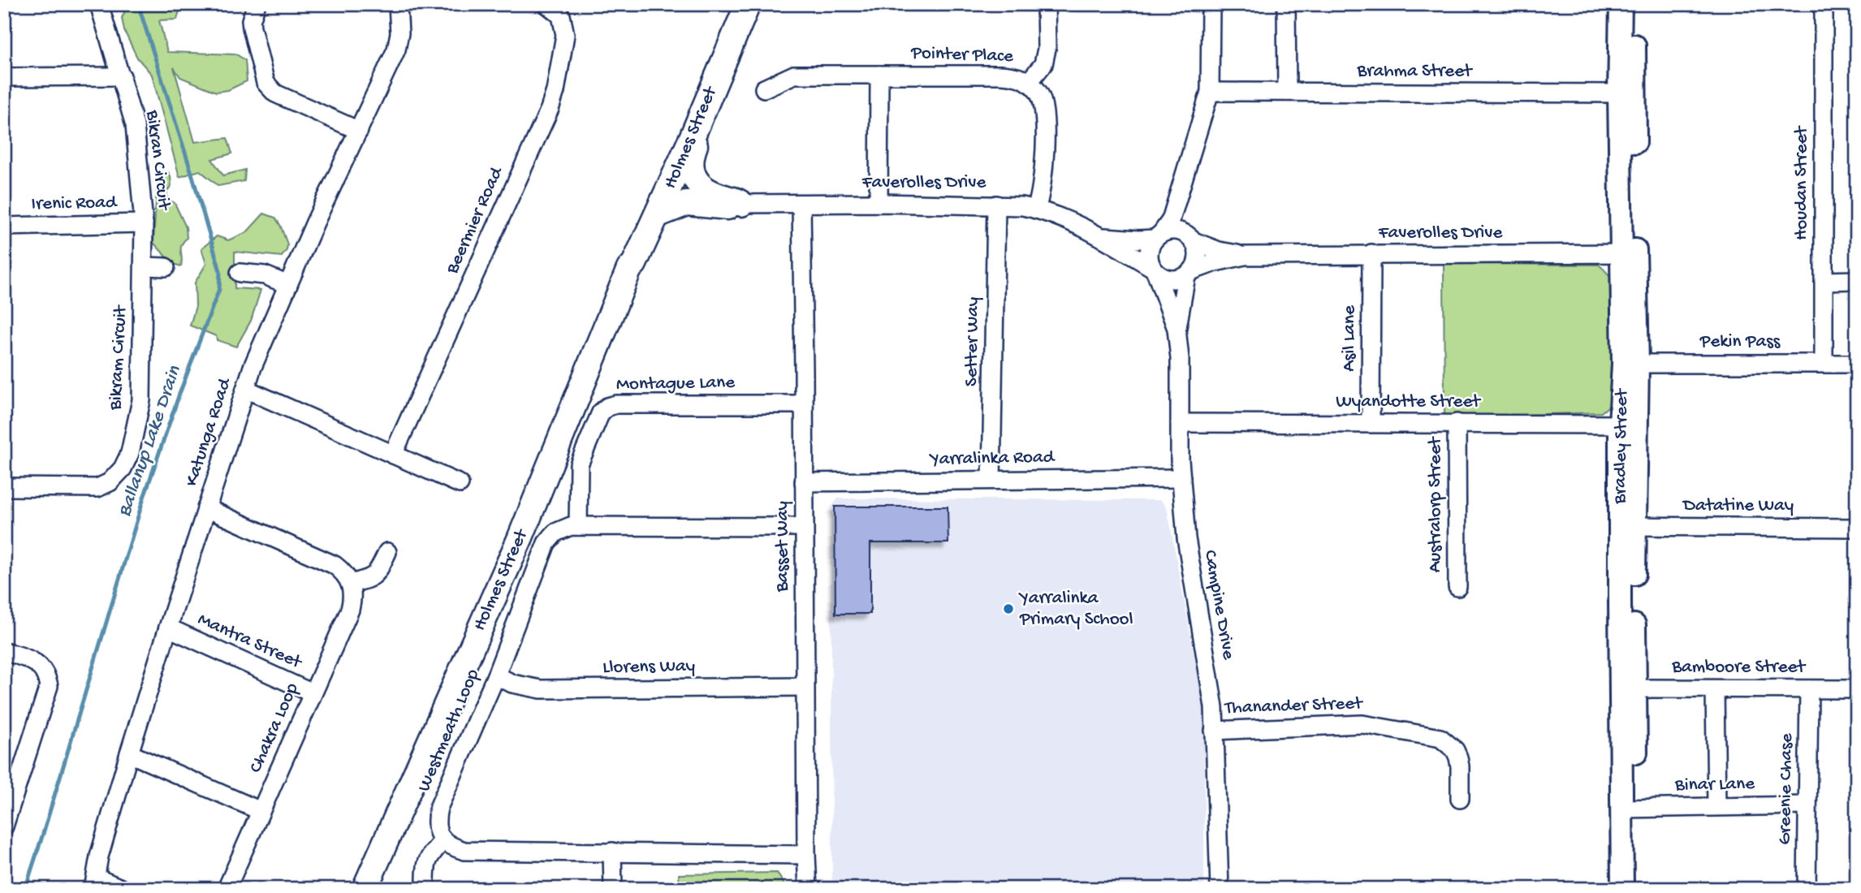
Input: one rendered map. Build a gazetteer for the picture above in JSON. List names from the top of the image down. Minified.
{"streets":{"main road":["Holmes Street"],"street":["Pointer Place","Brahma Street","Bikran Circuit","Faverolles Drive","Houdan Street","Irenic Road","Beermier Road","Asil Lane","Setter Way","Pekin Pass","Bikram Circuit","Montague Lane","Wyandotte Street","Katunga Road","Bradley Street","Yarralinka Road","Australorp Street","Datatine Way","Basset Way","Campine Drive","Mantra Street","Llorens Way","Bamboore Street","Thanander Street","Chakra Loop","Westmeath Loop","Binar Lane","Greenie Chase"]},"crossings":[["Pointer Place","Faverolles Drive"],["Brahma Street","Bradley Street"],["Bikran Circuit","Irenic Road"],["Bikran Circuit","Bikram Circuit"],["Faverolles Drive","Asil Lane"],["Faverolles Drive","Setter Way"],["Faverolles Drive","Bradley Street"],["Faverolles Drive","Basset Way"],["Faverolles Drive","Campine Drive"],["Houdan Street","Pekin Pass"],["Irenic Road","Bikram Circuit"],["Asil Lane","Wyandotte Street"],["Setter Way","Yarralinka Road"],["Pekin Pass","Bradley Street"],["Montague Lane","Basset Way"],["Montague Lane","Westmeath Loop"],["Wyandotte Street","Bradley Street"],["Wyandotte Street","Australorp Street"],["Wyandotte Street","Campine Drive"],["Katunga Road","Mantra Street"],["Bradley Street","Datatine Way"],["Bradley Street","Bamboore Street"],["Bradley Street","Binar Lane"],["Yarralinka Road","Basset Way"],["Yarralinka Road","Campine Drive"],["Basset Way","Llorens Way"],["Basset Way","Westmeath Loop"],["Campine Drive","Thanander Street"],["Mantra Street","Chakra Loop"],["Llorens Way","Westmeath Loop"],["Bamboore Street","Greenie Chase"],["Binar Lane","Greenie Chase"]],"water":["Ballanup Lake Drain"],"places":["Yarralinka Primary School"]}
